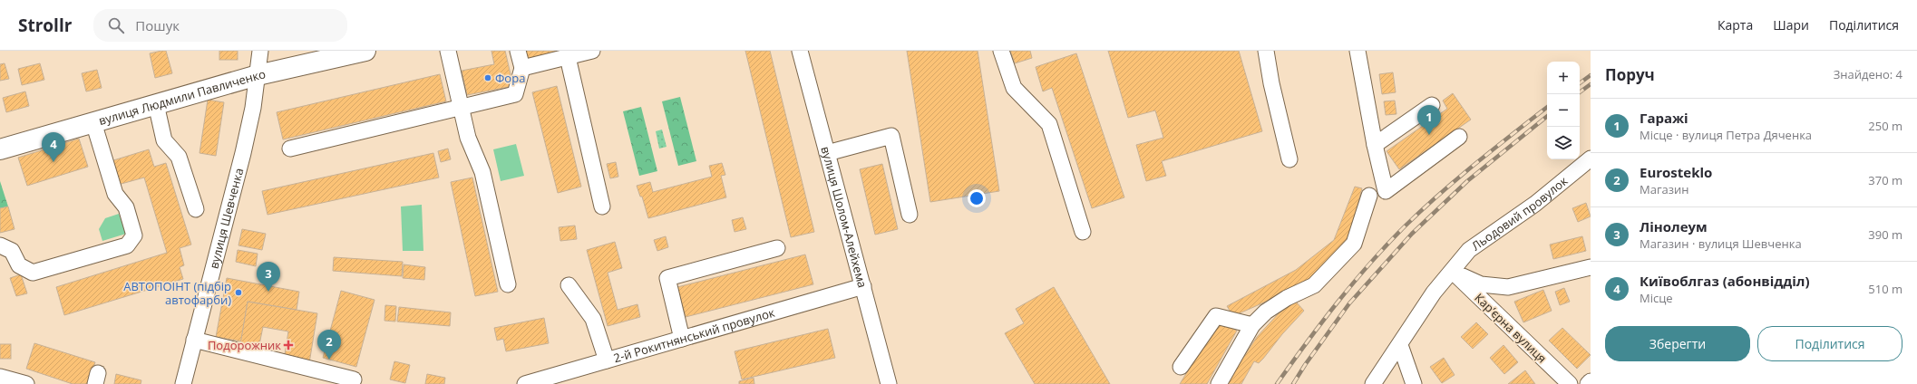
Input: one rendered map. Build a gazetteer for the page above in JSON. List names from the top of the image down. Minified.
{"streets":{"main road":["вулиця Людмили Павличенко"],"street":["Льодовий провулок","вулиця Шолом-Алейхема","вулиця Шевченка","Карʼєрна вулиця","2-й Рокитнянський провулок"]},"crossings":[["вулиця Людмили Павличенко","вулиця Шевченка"],["Льодовий провулок","Карʼєрна вулиця"],["вулиця Шолом-Алейхема","2-й Рокитнянський провулок"]],"places":{"other":["Фора","АВТОПОІНТ (підбір автофарби)"],"health":["Подорожник"]},"page":{"header":"Strollr","search":"Пошук","nav":["Карта","Шари","Поділитися"],"heading":["Поруч","Знайдено: 4"],"map_buttons":["+","−"],"list":[{"mark":"1","name":"Гаражі","note":"Місце · вулиця Петра Дяченка","value":"250 m"},{"mark":"2","name":"Eurosteklo","note":"Магазин","value":"370 m"},{"mark":"3","name":"Лінолеум","note":"Магазин · вулиця Шевченка","value":"390 m"},{"mark":"4","name":"Київоблгаз (абонвідділ)","note":"Місце","value":"510 m"}],"pins":["1","4","3","2"],"buttons":["Зберегти","Поділитися"]}}
